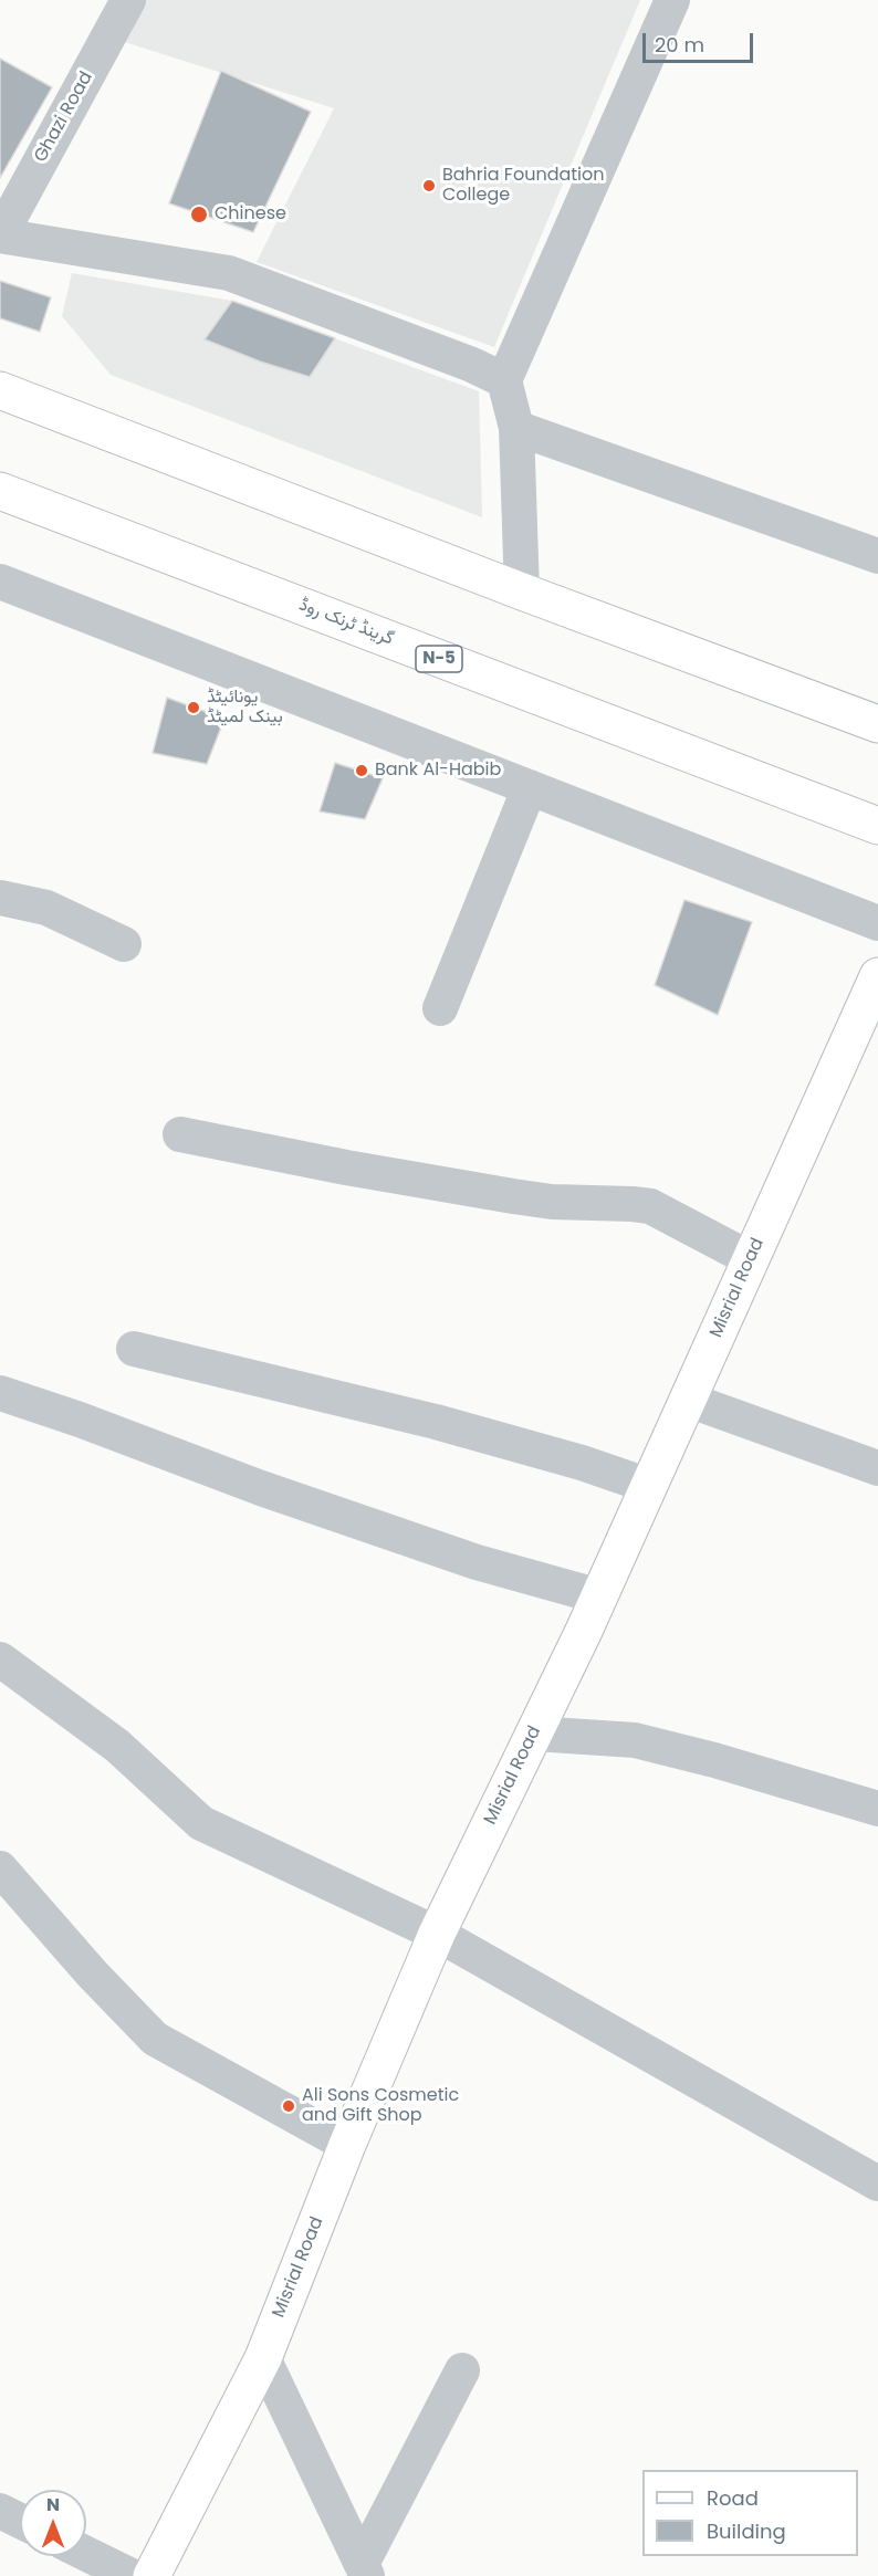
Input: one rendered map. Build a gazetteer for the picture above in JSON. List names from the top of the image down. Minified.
{"streets":{"main road":["گرینڈ ٹرنک روڈ","N-5","Misrial Road"],"street":["Ghazi Road"]},"places":["Bahria Foundation College","Chinese","یونائیٹڈ بینک لمیٹڈ","Bank Al-Habib","Ali Sons Cosmetic and Gift Shop"],"legend":["Road","Building"],"scale_bar":"20 m","north":"top"}
